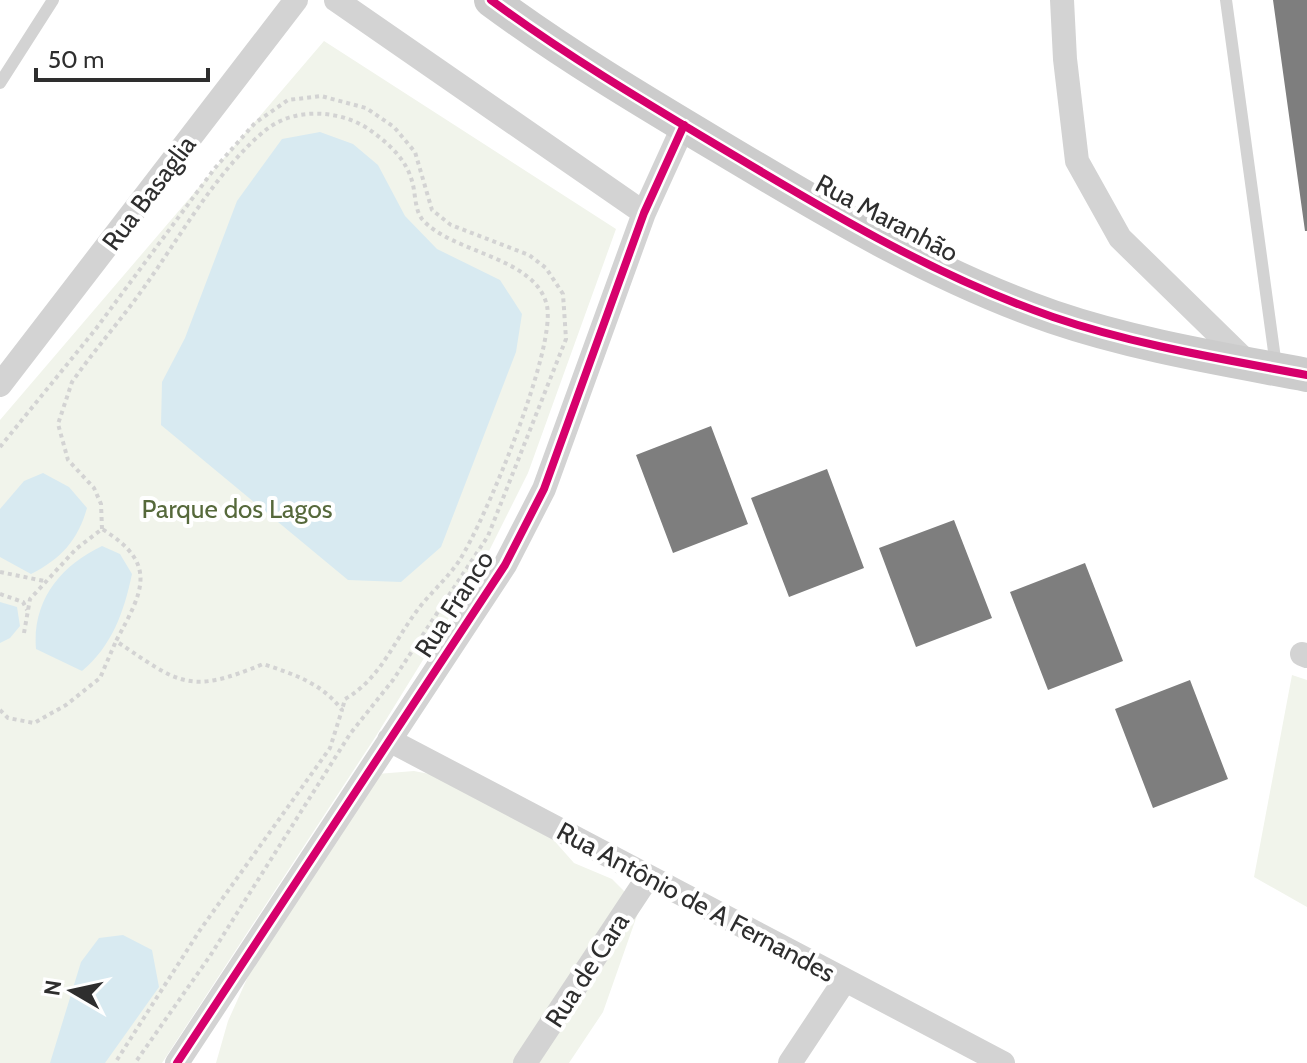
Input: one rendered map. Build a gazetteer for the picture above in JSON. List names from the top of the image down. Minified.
{"streets":{"main road":["Rua Maranhão"],"street":["Rua Basaglia","Rua Franco","Rua Antônio de A Fernandes","Rua de Cara"]},"crossings":[["Rua Maranhão","Rua Franco"],["Rua Franco","Rua Antônio de A Fernandes"],["Rua Antônio de A Fernandes","Rua de Cara"]],"parks":["Parque dos Lagos"],"scale_bar":"50 m","north":"left"}
